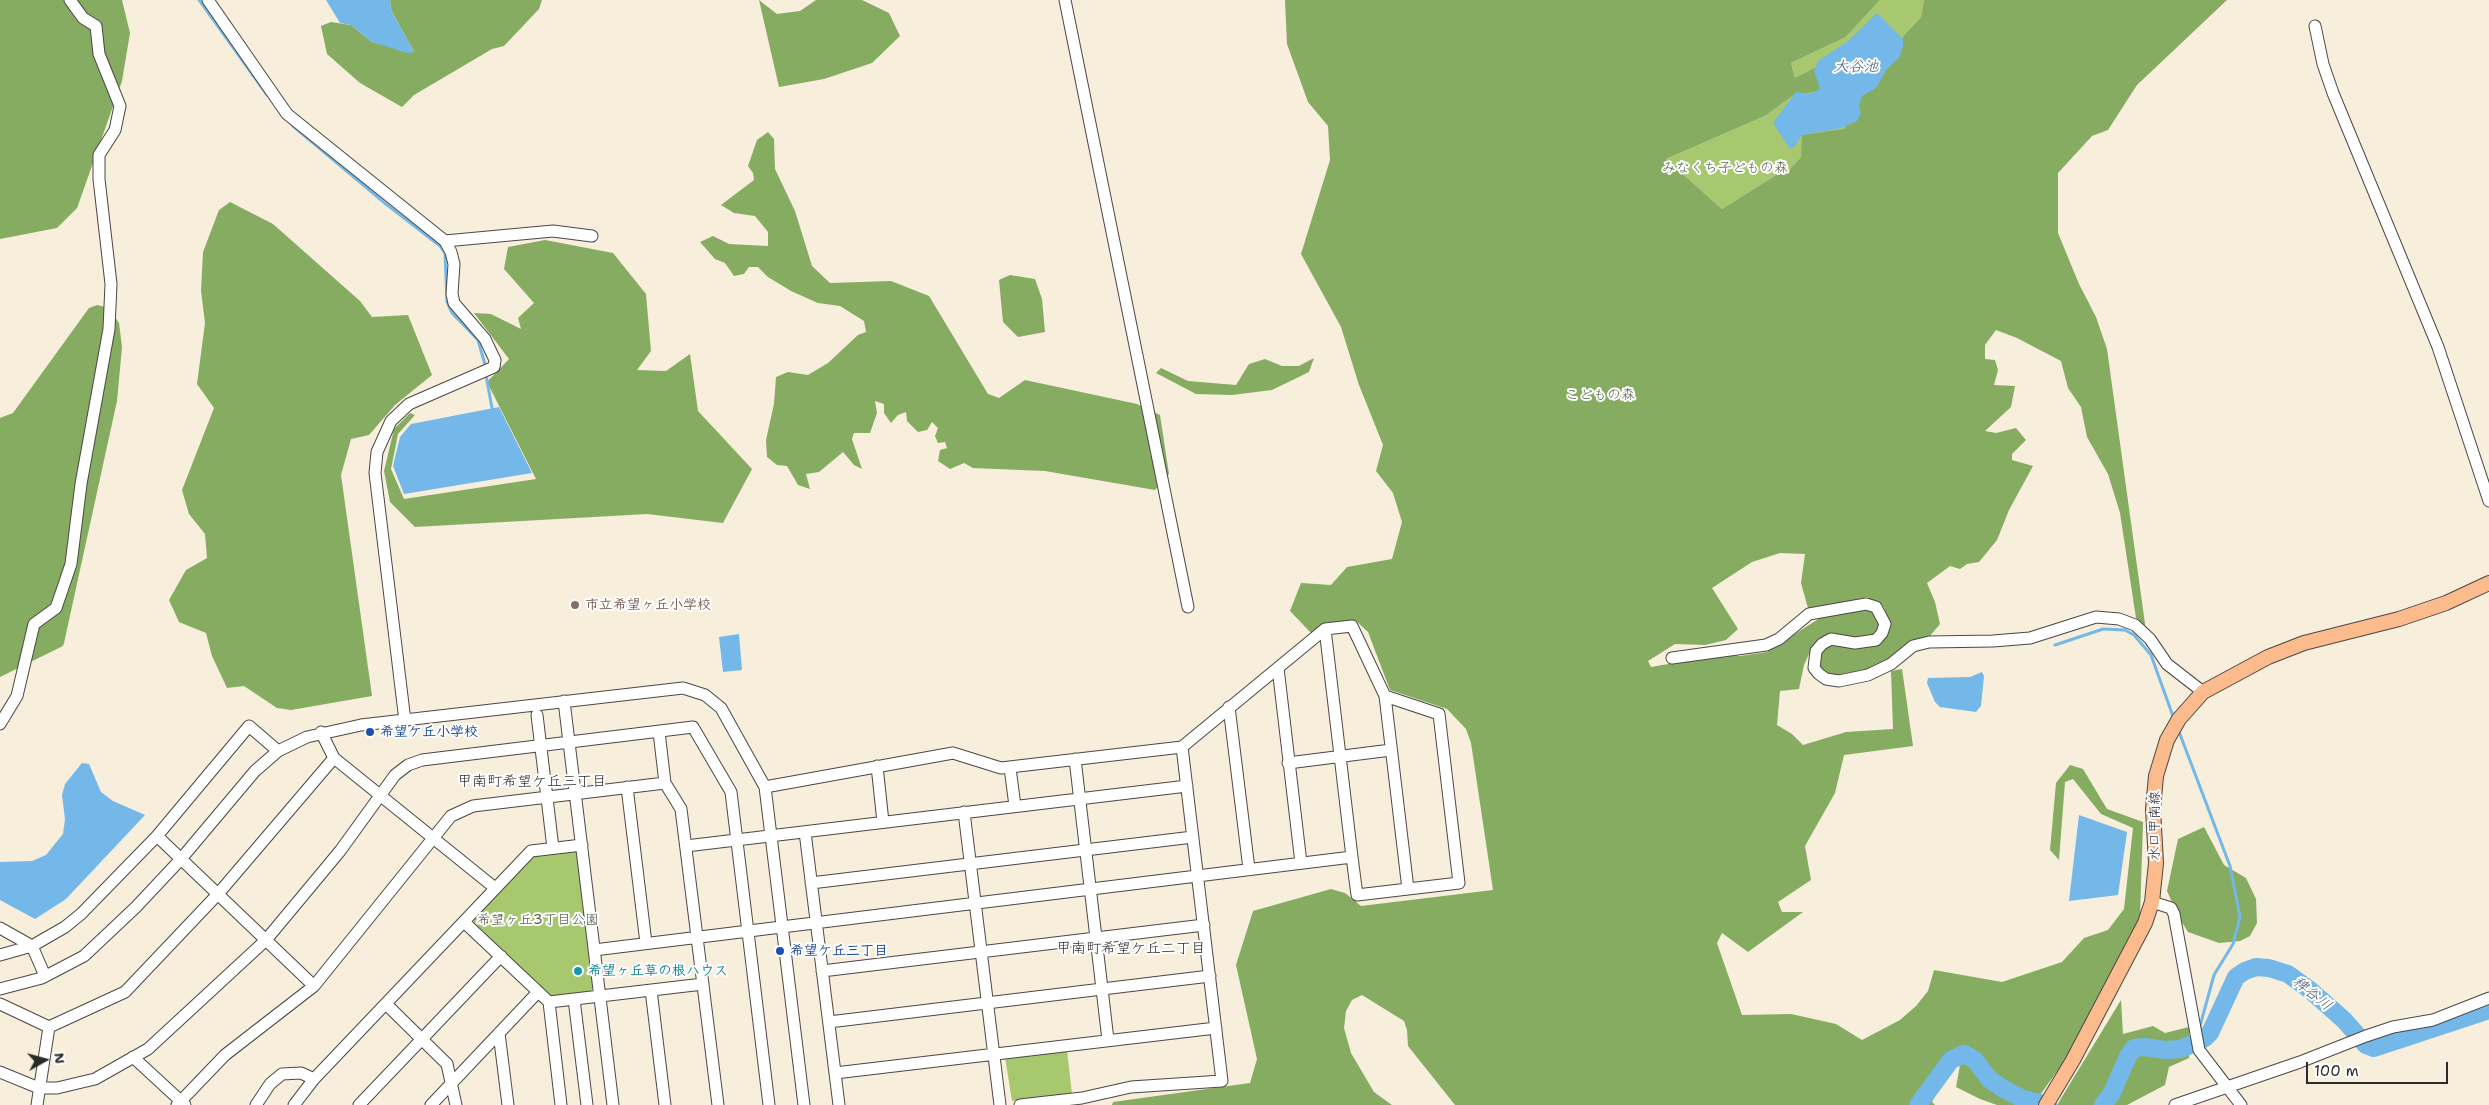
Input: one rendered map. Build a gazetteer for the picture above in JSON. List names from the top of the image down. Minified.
{"streets":{"main road":["水口甲南線"]},"districts":["甲南町希望ケ丘三丁目","甲南町希望ケ丘二丁目"],"water":["大谷池","稗谷川"],"parks":["みなくち子どもの森","こどもの森","希望ヶ丘3丁目公園"],"places":["市立希望ヶ丘小学校","希望ケ丘小学校","希望ケ丘三丁目","希望ヶ丘草の根ハウス"],"scale_bar":"100 m","north":"right"}
